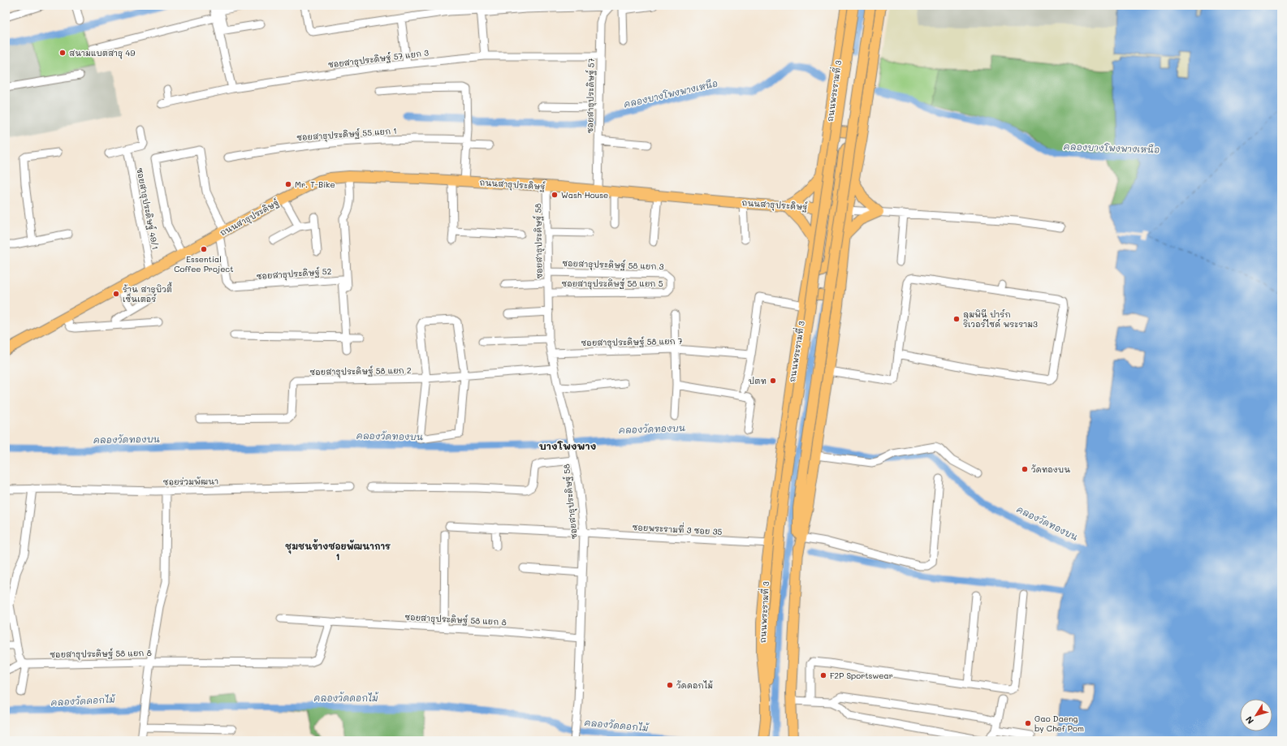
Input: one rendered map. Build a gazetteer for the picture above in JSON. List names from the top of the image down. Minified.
{"streets":{"main road":["ถนนพระรามที่ 3","ถนนสาธุประดิษฐ์"],"street":["ซอยสาธุประดิษฐ์ 57 แยก 3","ซอยสาธุประดิษฐ์ 57","ซอยสาธุประดิษฐ์ 55 แยก 1","ซอยสาธุประดิษฐ์ 49/1","ซอยสาธุประดิษฐ์ 58","ซอยสาธุประดิษฐ์ 58 แยก 3","ซอยสาธุประดิษฐ์ 52","ซอยสาธุประดิษฐ์ 58 แยก 5","ซอยสาธุประดิษฐ์ 58 แยก 7","ซอยสาธุประดิษฐ์ 58 แยก 2","ซอยร่วมพัฒนา","ซอยพระรามที่ 3 ซอย 35","ซอยสาธุประดิษฐ์ 58 แยก 8"]},"crossings":[["ซอยสาธุประดิษฐ์ 57 แยก 3","ซอยสาธุประดิษฐ์ 57"],["ถนนพระรามที่ 3","ถนนสาธุประดิษฐ์"],["ถนนพระรามที่ 3","ซอยพระรามที่ 3 ซอย 35"],["ซอยสาธุประดิษฐ์ 57","ถนนสาธุประดิษฐ์"],["ถนนสาธุประดิษฐ์","ซอยสาธุประดิษฐ์ 49/1"],["ถนนสาธุประดิษฐ์","ซอยสาธุประดิษฐ์ 58"],["ถนนสาธุประดิษฐ์","ซอยสาธุประดิษฐ์ 52"],["ซอยสาธุประดิษฐ์ 58","ซอยสาธุประดิษฐ์ 58 แยก 3"],["ซอยสาธุประดิษฐ์ 58","ซอยสาธุประดิษฐ์ 58 แยก 5"],["ซอยสาธุประดิษฐ์ 58","ซอยสาธุประดิษฐ์ 58 แยก 7"],["ซอยสาธุประดิษฐ์ 58","ซอยสาธุประดิษฐ์ 58 แยก 2"],["ซอยสาธุประดิษฐ์ 58","ซอยพระรามที่ 3 ซอย 35"],["ซอยสาธุประดิษฐ์ 58","ซอยสาธุประดิษฐ์ 58 แยก 8"],["ซอยสาธุประดิษฐ์ 58 แยก 3","ซอยสาธุประดิษฐ์ 58 แยก 5"]],"districts":["บางโพงพาง","ชุมชนข้างซอยพัฒนาการ 1"],"water":["คลองบางโพงพางเหนือ","คลองวัดทองบน","คลองวัดดอกไม้"],"places":["สนามแบตสาธุ 49","Mr. T-Bike","Wash House","Essential Coffee Project","ร้าน สาธุบิวตี้ เซ็นเตอร์","ลุมพินี ปาร์ก ริเวอร์ไซด์ พระราม3","ปตท","วัดทองบน","F2P Sportswear","วัดดอกไม้","Gao Daeng by Chef Pom"],"north":"bottom left"}
